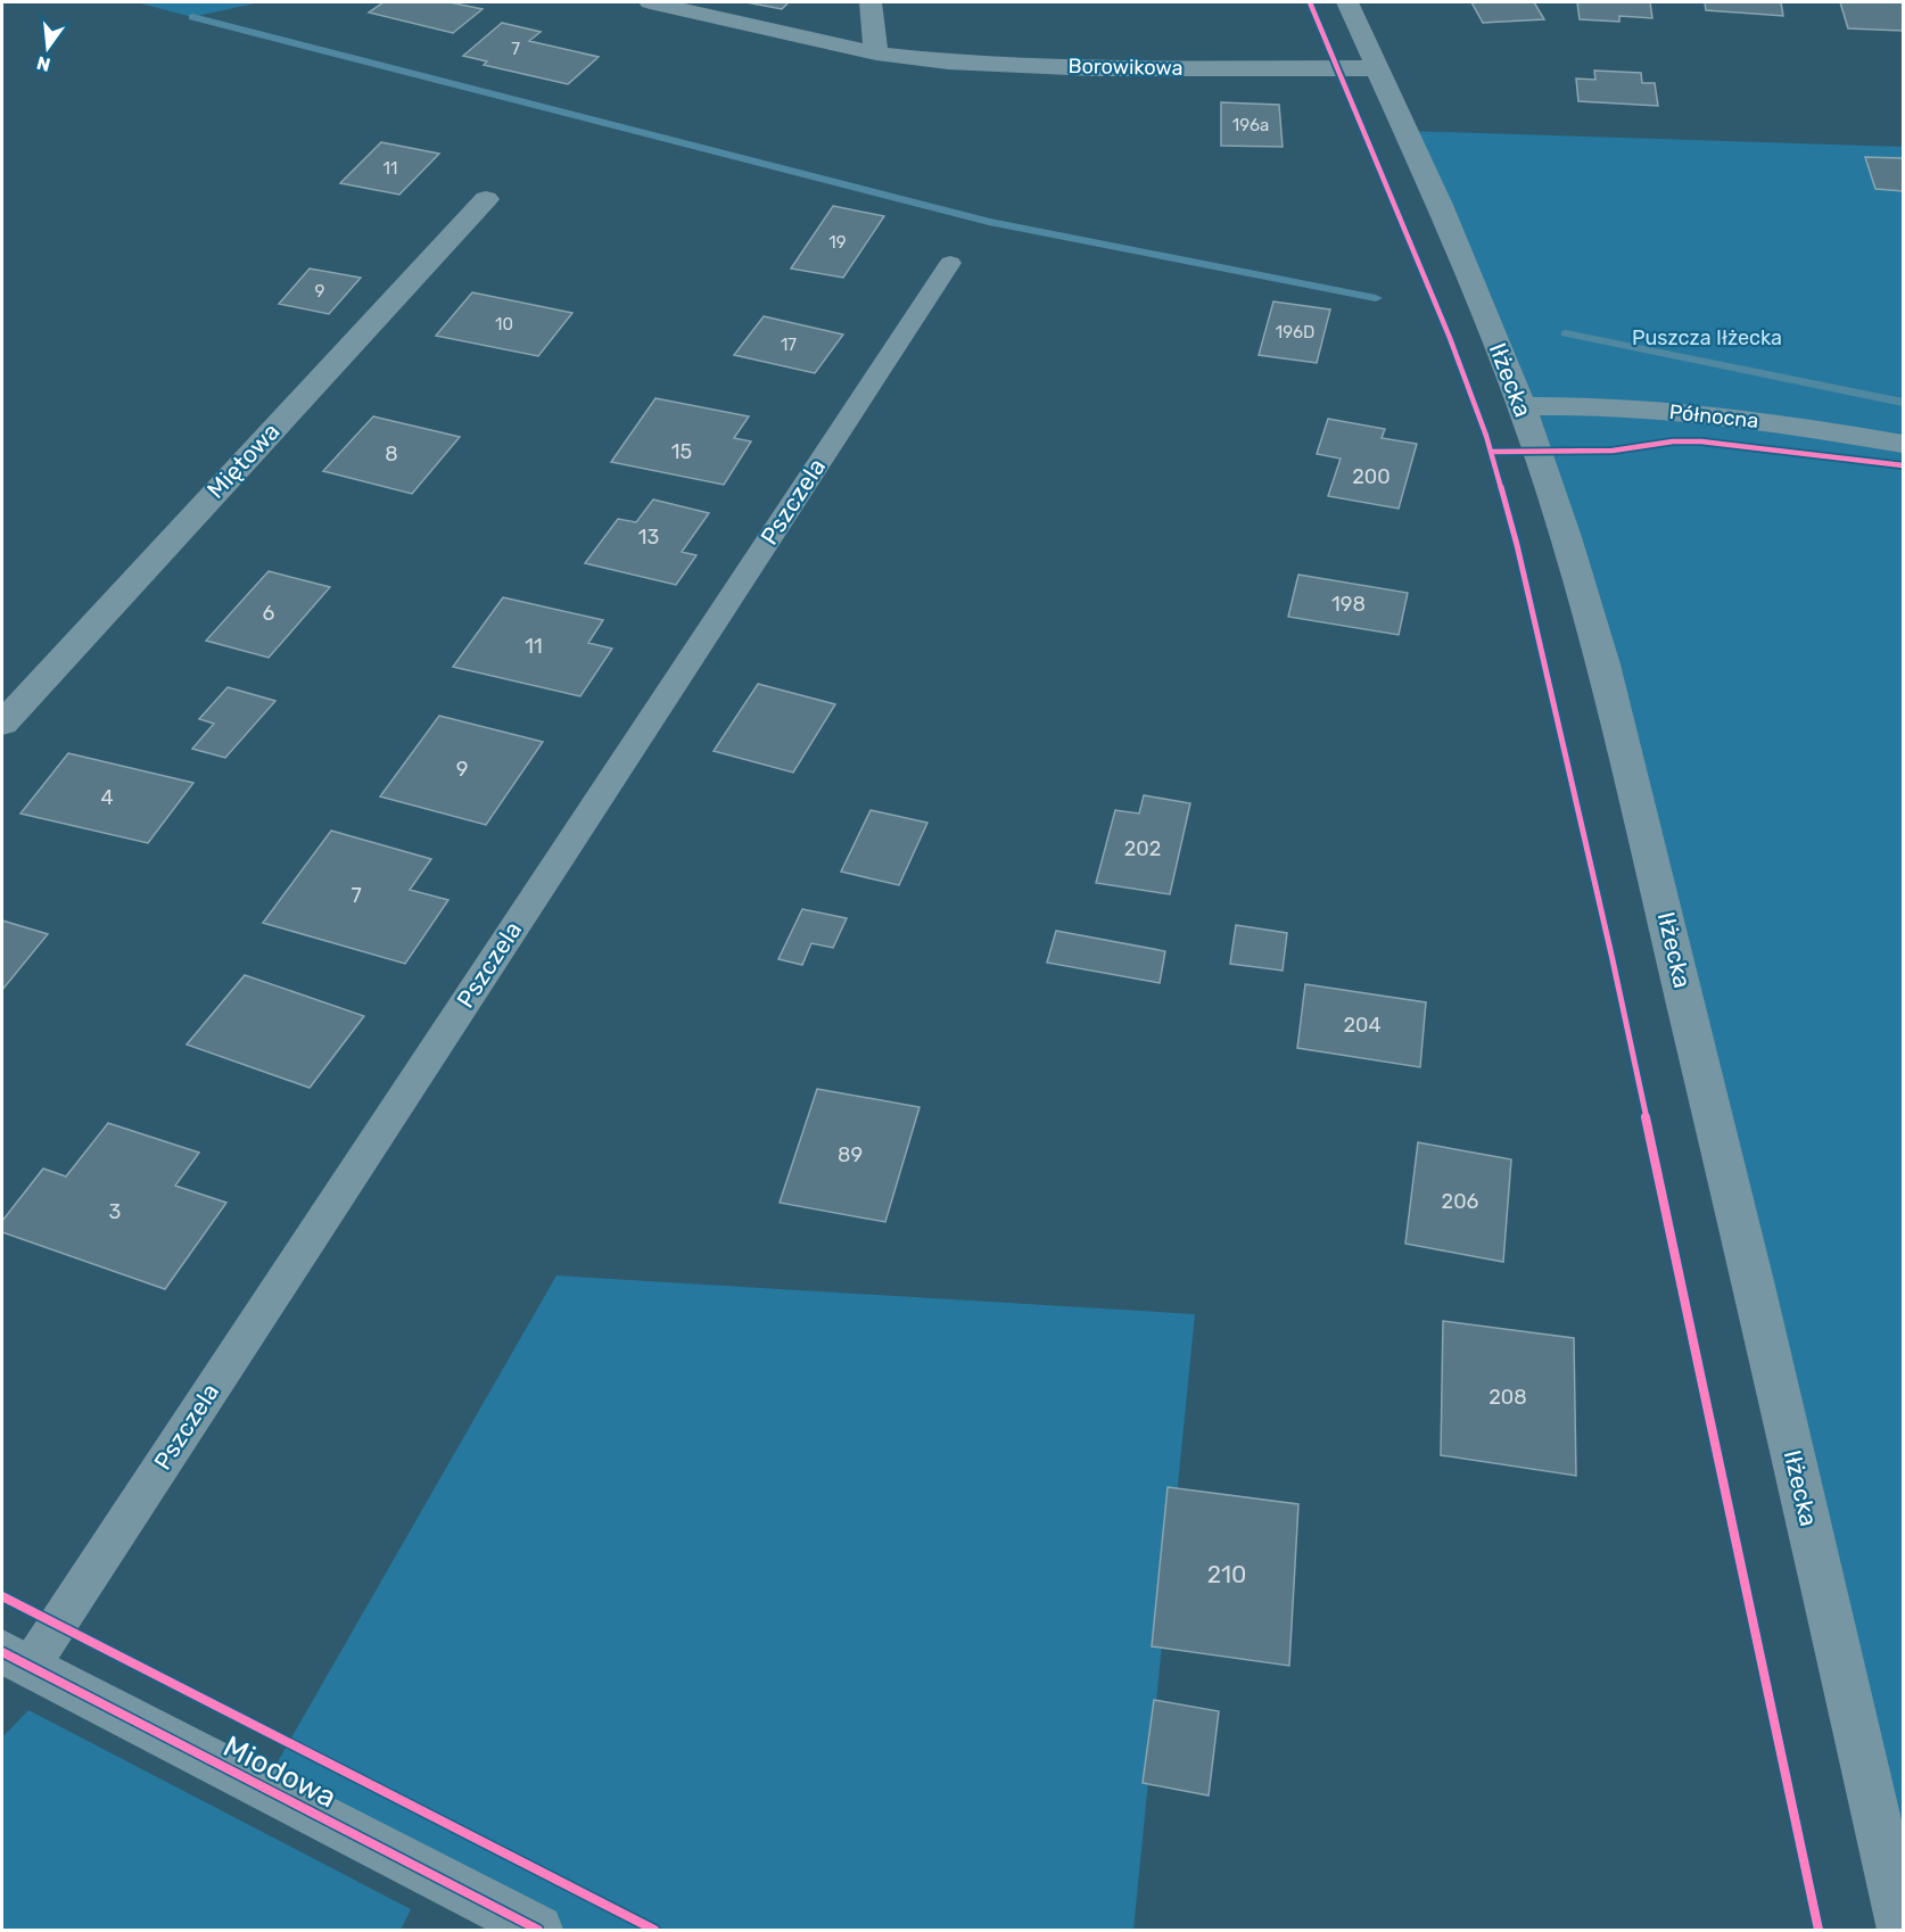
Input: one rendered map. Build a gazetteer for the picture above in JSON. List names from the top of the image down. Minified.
{"streets":{"street":["Borowikowa","Iłżecka","Północna","Miętowa","Miodowa"],"lane":["Pszczela"]},"crossings":[["Borowikowa","Iłżecka"],["Iłżecka","Północna"],["Pszczela","Miodowa"]],"parks":["Puszcza Iłżecka"],"house_numbers":["7","196a","11","19","9","10","196D","17","15","8","200","13","198","6","11","9","4","202","7","204","89","206","3","208","210"],"north":"bottom"}
